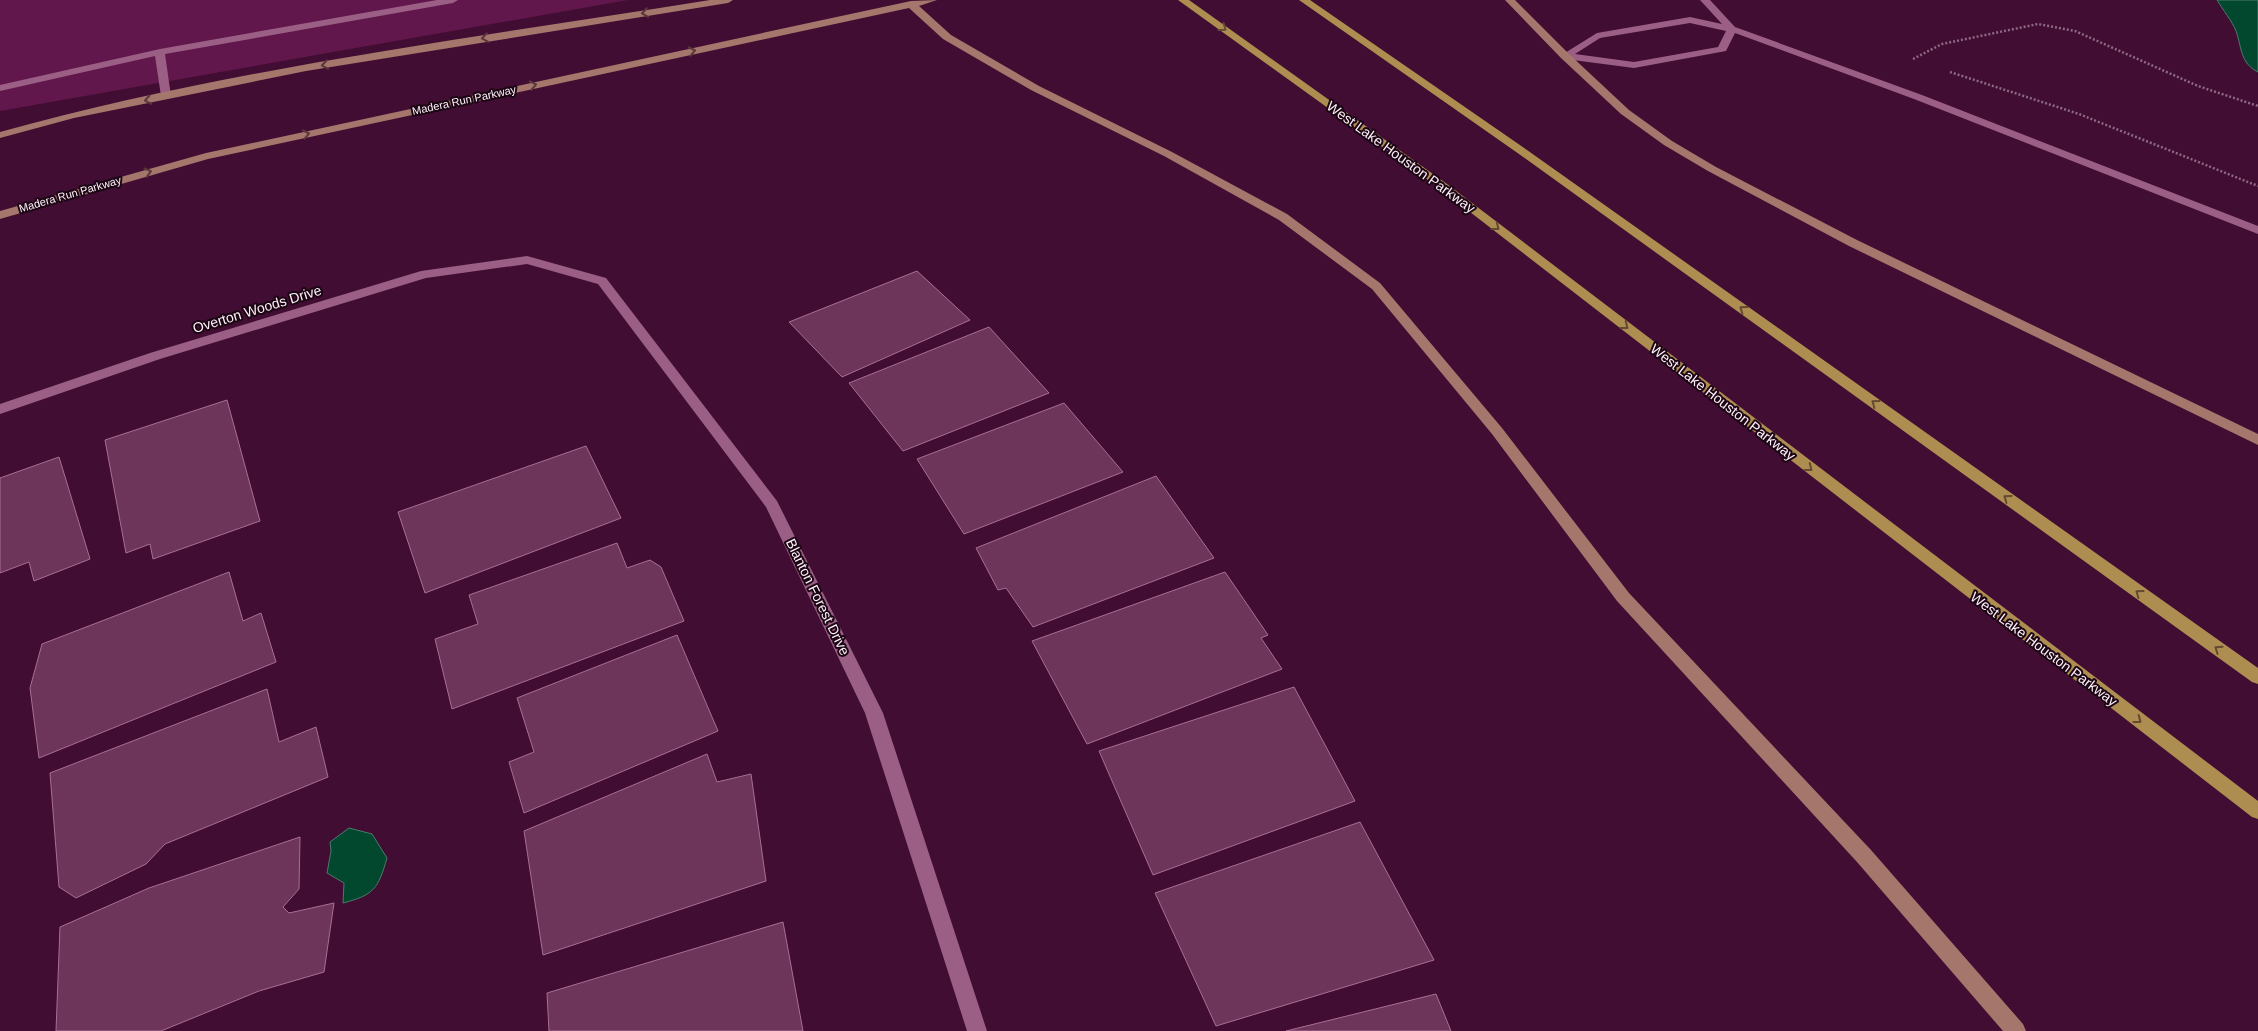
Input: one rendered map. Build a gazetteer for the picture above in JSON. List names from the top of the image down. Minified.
{"streets":{"main road":["West Lake Houston Parkway"],"street":["Madera Run Parkway","Overton Woods Drive","Blanton Forest Drive"]},"crossings":[["Overton Woods Drive","Blanton Forest Drive"]]}
